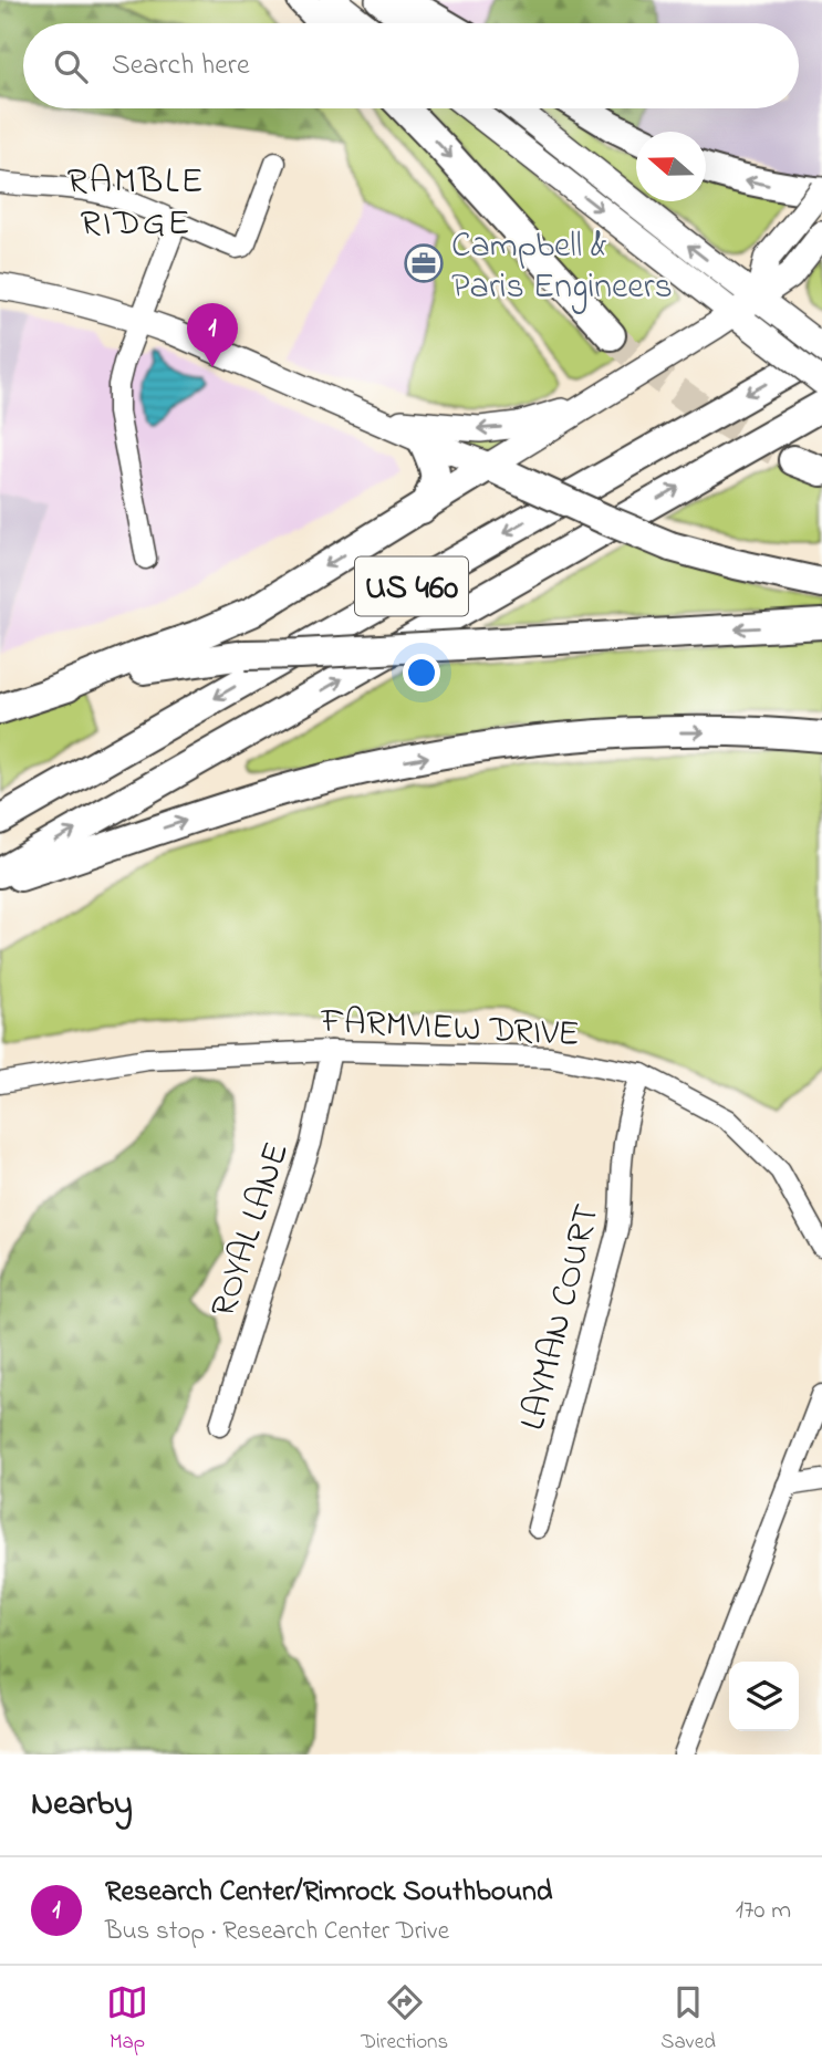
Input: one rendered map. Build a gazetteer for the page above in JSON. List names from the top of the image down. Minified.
{"streets":{"highway":["US 460"],"street":["FARMVIEW DRIVE","ROYAL LANE","LAYMAN COURT"]},"crossings":[["FARMVIEW DRIVE","ROYAL LANE"],["FARMVIEW DRIVE","LAYMAN COURT"]],"districts":["RAMBLE RIDGE"],"places":{"office":["Campbell & Paris Engineers"]},"north":"left","page":{"search":"Search here","pins":"1","heading":"Nearby","list":[{"mark":"1","name":"Research Center/Rimrock Southbound","note":"Bus stop · Research Center Drive","value":"170 m"}],"nav":["Map","Directions","Saved"]}}
